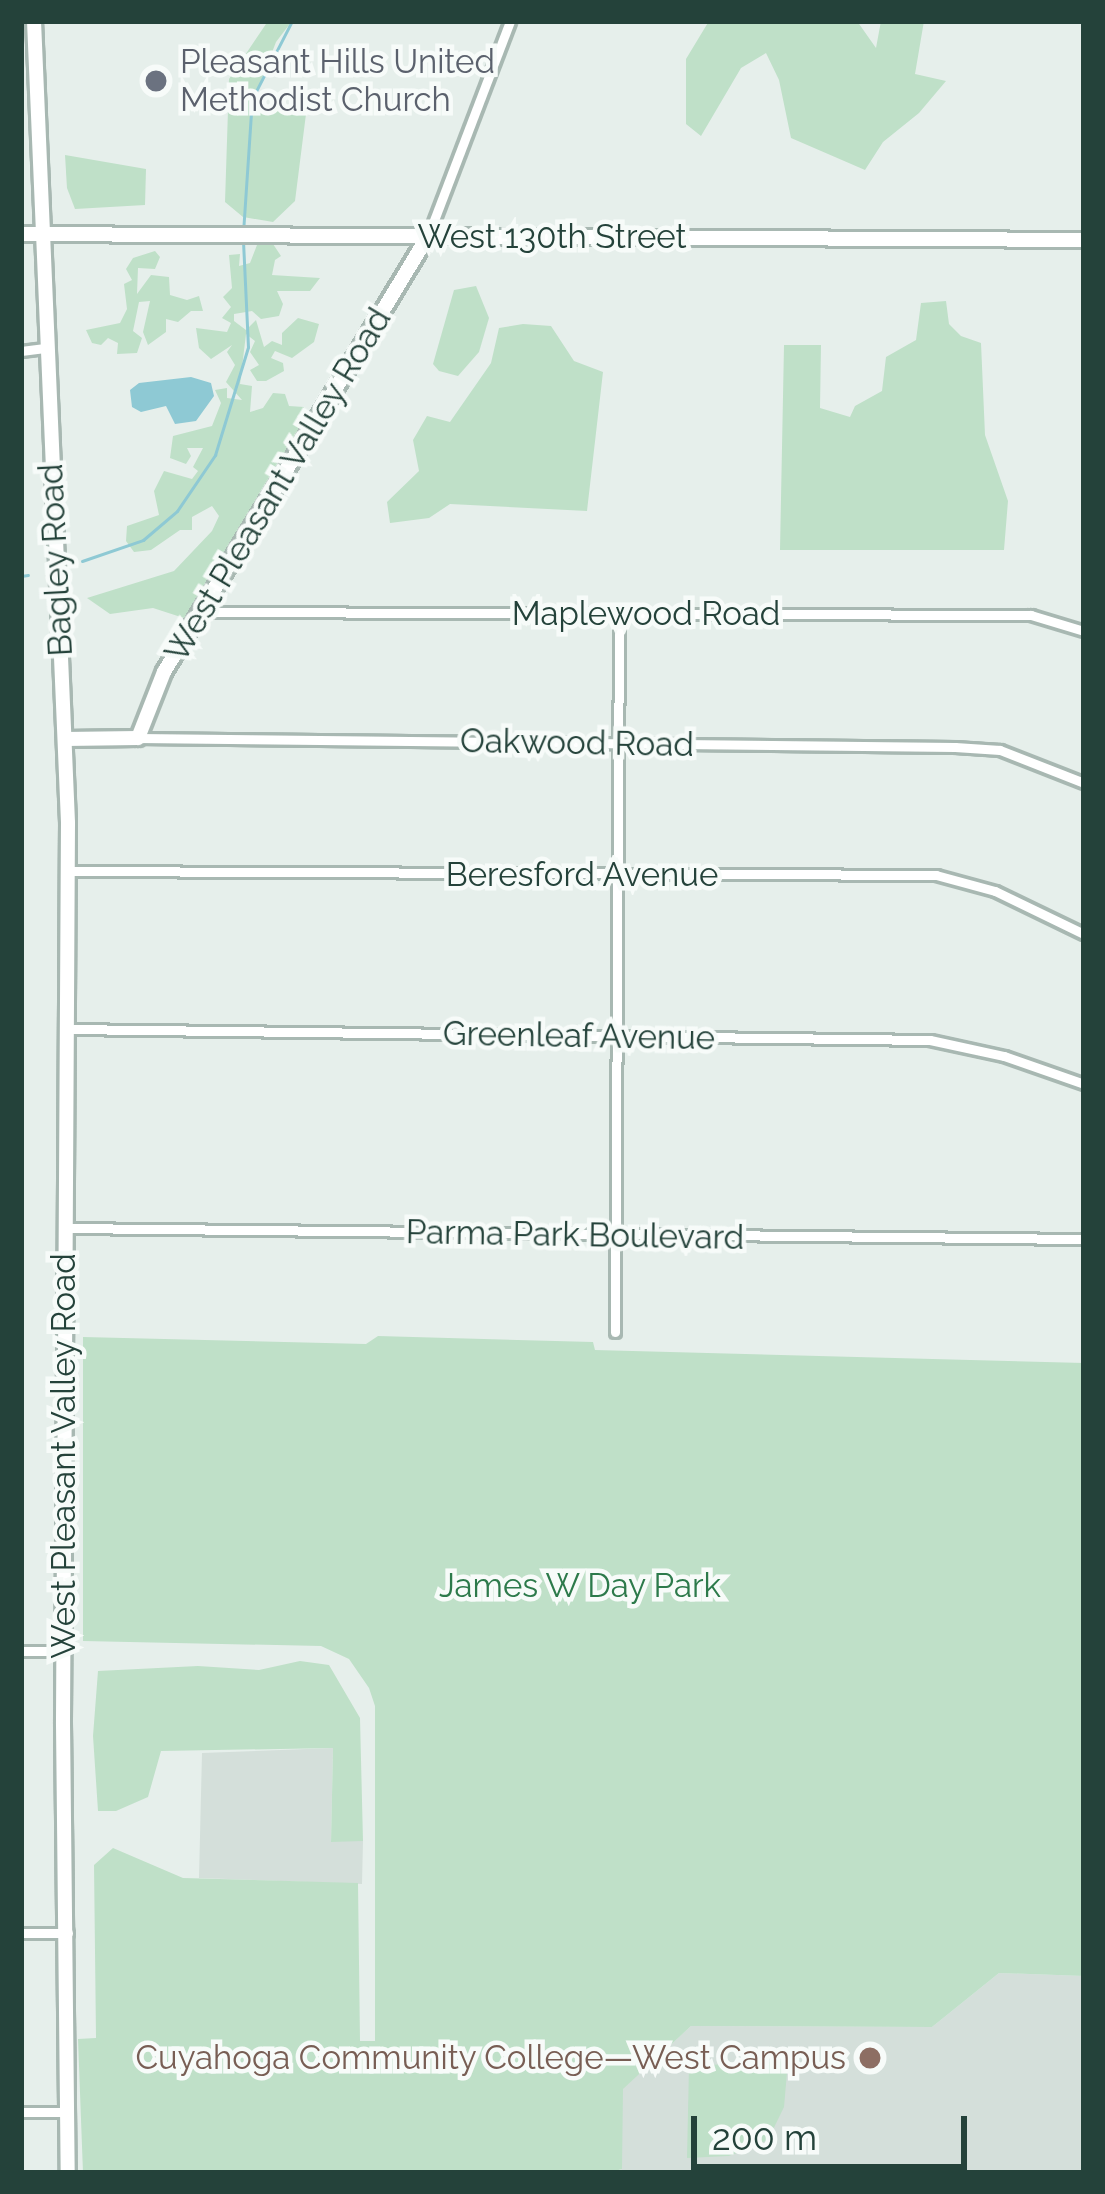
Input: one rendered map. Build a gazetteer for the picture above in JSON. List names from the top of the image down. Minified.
{"streets":{"main road":["West 130th Street","West Pleasant Valley Road","Bagley Road","Oakwood Road"],"street":["Maplewood Road","Beresford Avenue","Greenleaf Avenue","Parma Park Boulevard"]},"crossings":[["West 130th Street","West Pleasant Valley Road"],["West 130th Street","Bagley Road"],["West Pleasant Valley Road","Bagley Road"],["West Pleasant Valley Road","Maplewood Road"],["West Pleasant Valley Road","Oakwood Road"],["West Pleasant Valley Road","Beresford Avenue"],["West Pleasant Valley Road","Greenleaf Avenue"],["West Pleasant Valley Road","Parma Park Boulevard"],["Bagley Road","Oakwood Road"]],"parks":["James W Day Park"],"places":["Pleasant Hills United Methodist Church","Cuyahoga Community College—West Campus"],"scale_bar":"200 m"}
